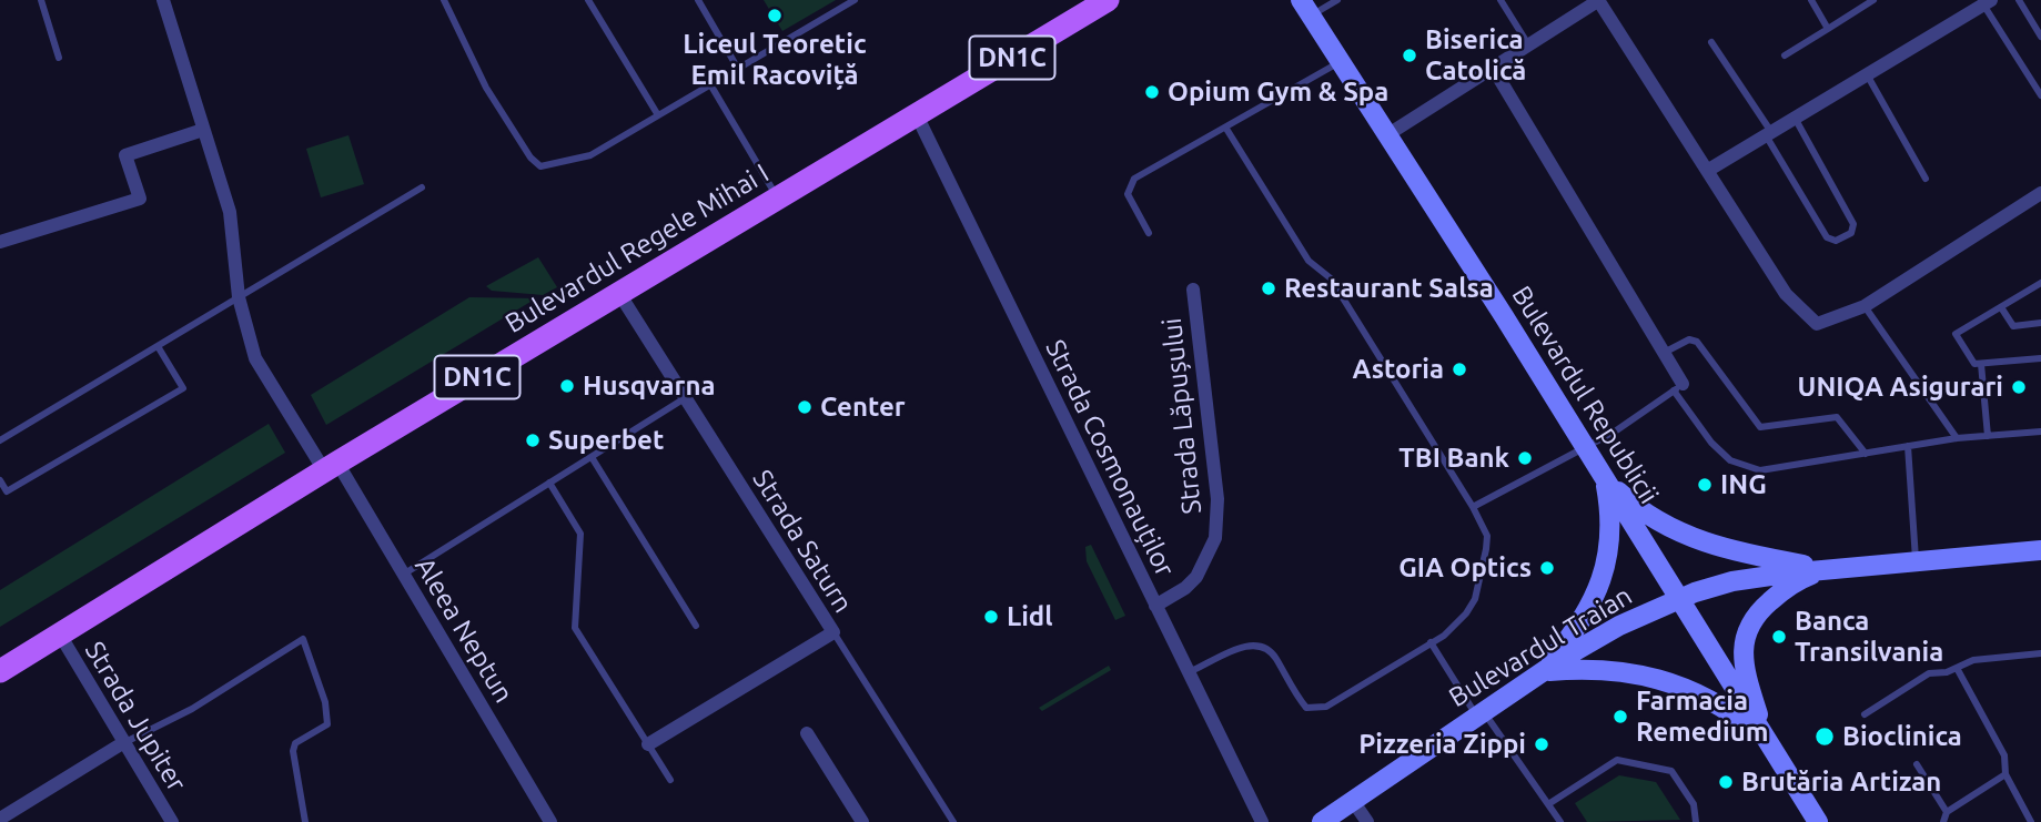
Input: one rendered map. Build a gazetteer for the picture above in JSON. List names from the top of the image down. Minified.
{"streets":{"main road":["DN1C","Bulevardul Regele Mihai I"],"street":["Bulevardul Republicii","Strada Lăpușului","Strada Cosmonauților","Strada Saturn","Aleea Neptun","Bulevardul Traian","Strada Jupiter"]},"crossings":[["Bulevardul Regele Mihai I","Strada Cosmonauților"],["Bulevardul Regele Mihai I","Strada Saturn"],["Bulevardul Regele Mihai I","Aleea Neptun"],["Bulevardul Regele Mihai I","Strada Jupiter"],["Bulevardul Republicii","Bulevardul Traian"],["Strada Lăpușului","Strada Cosmonauților"]],"places":["Liceul Teoretic Emil Racoviță","Biserica Catolică","Opium Gym & Spa","Restaurant Salsa","Astoria","Husqvarna","UNIQA Asigurari","Center","Superbet","TBI Bank","ING","GIA Optics","Lidl","Banca Transilvania","Farmacia Remedium","Bioclinica","Pizzeria Zippi","Brutăria Artizan"]}
